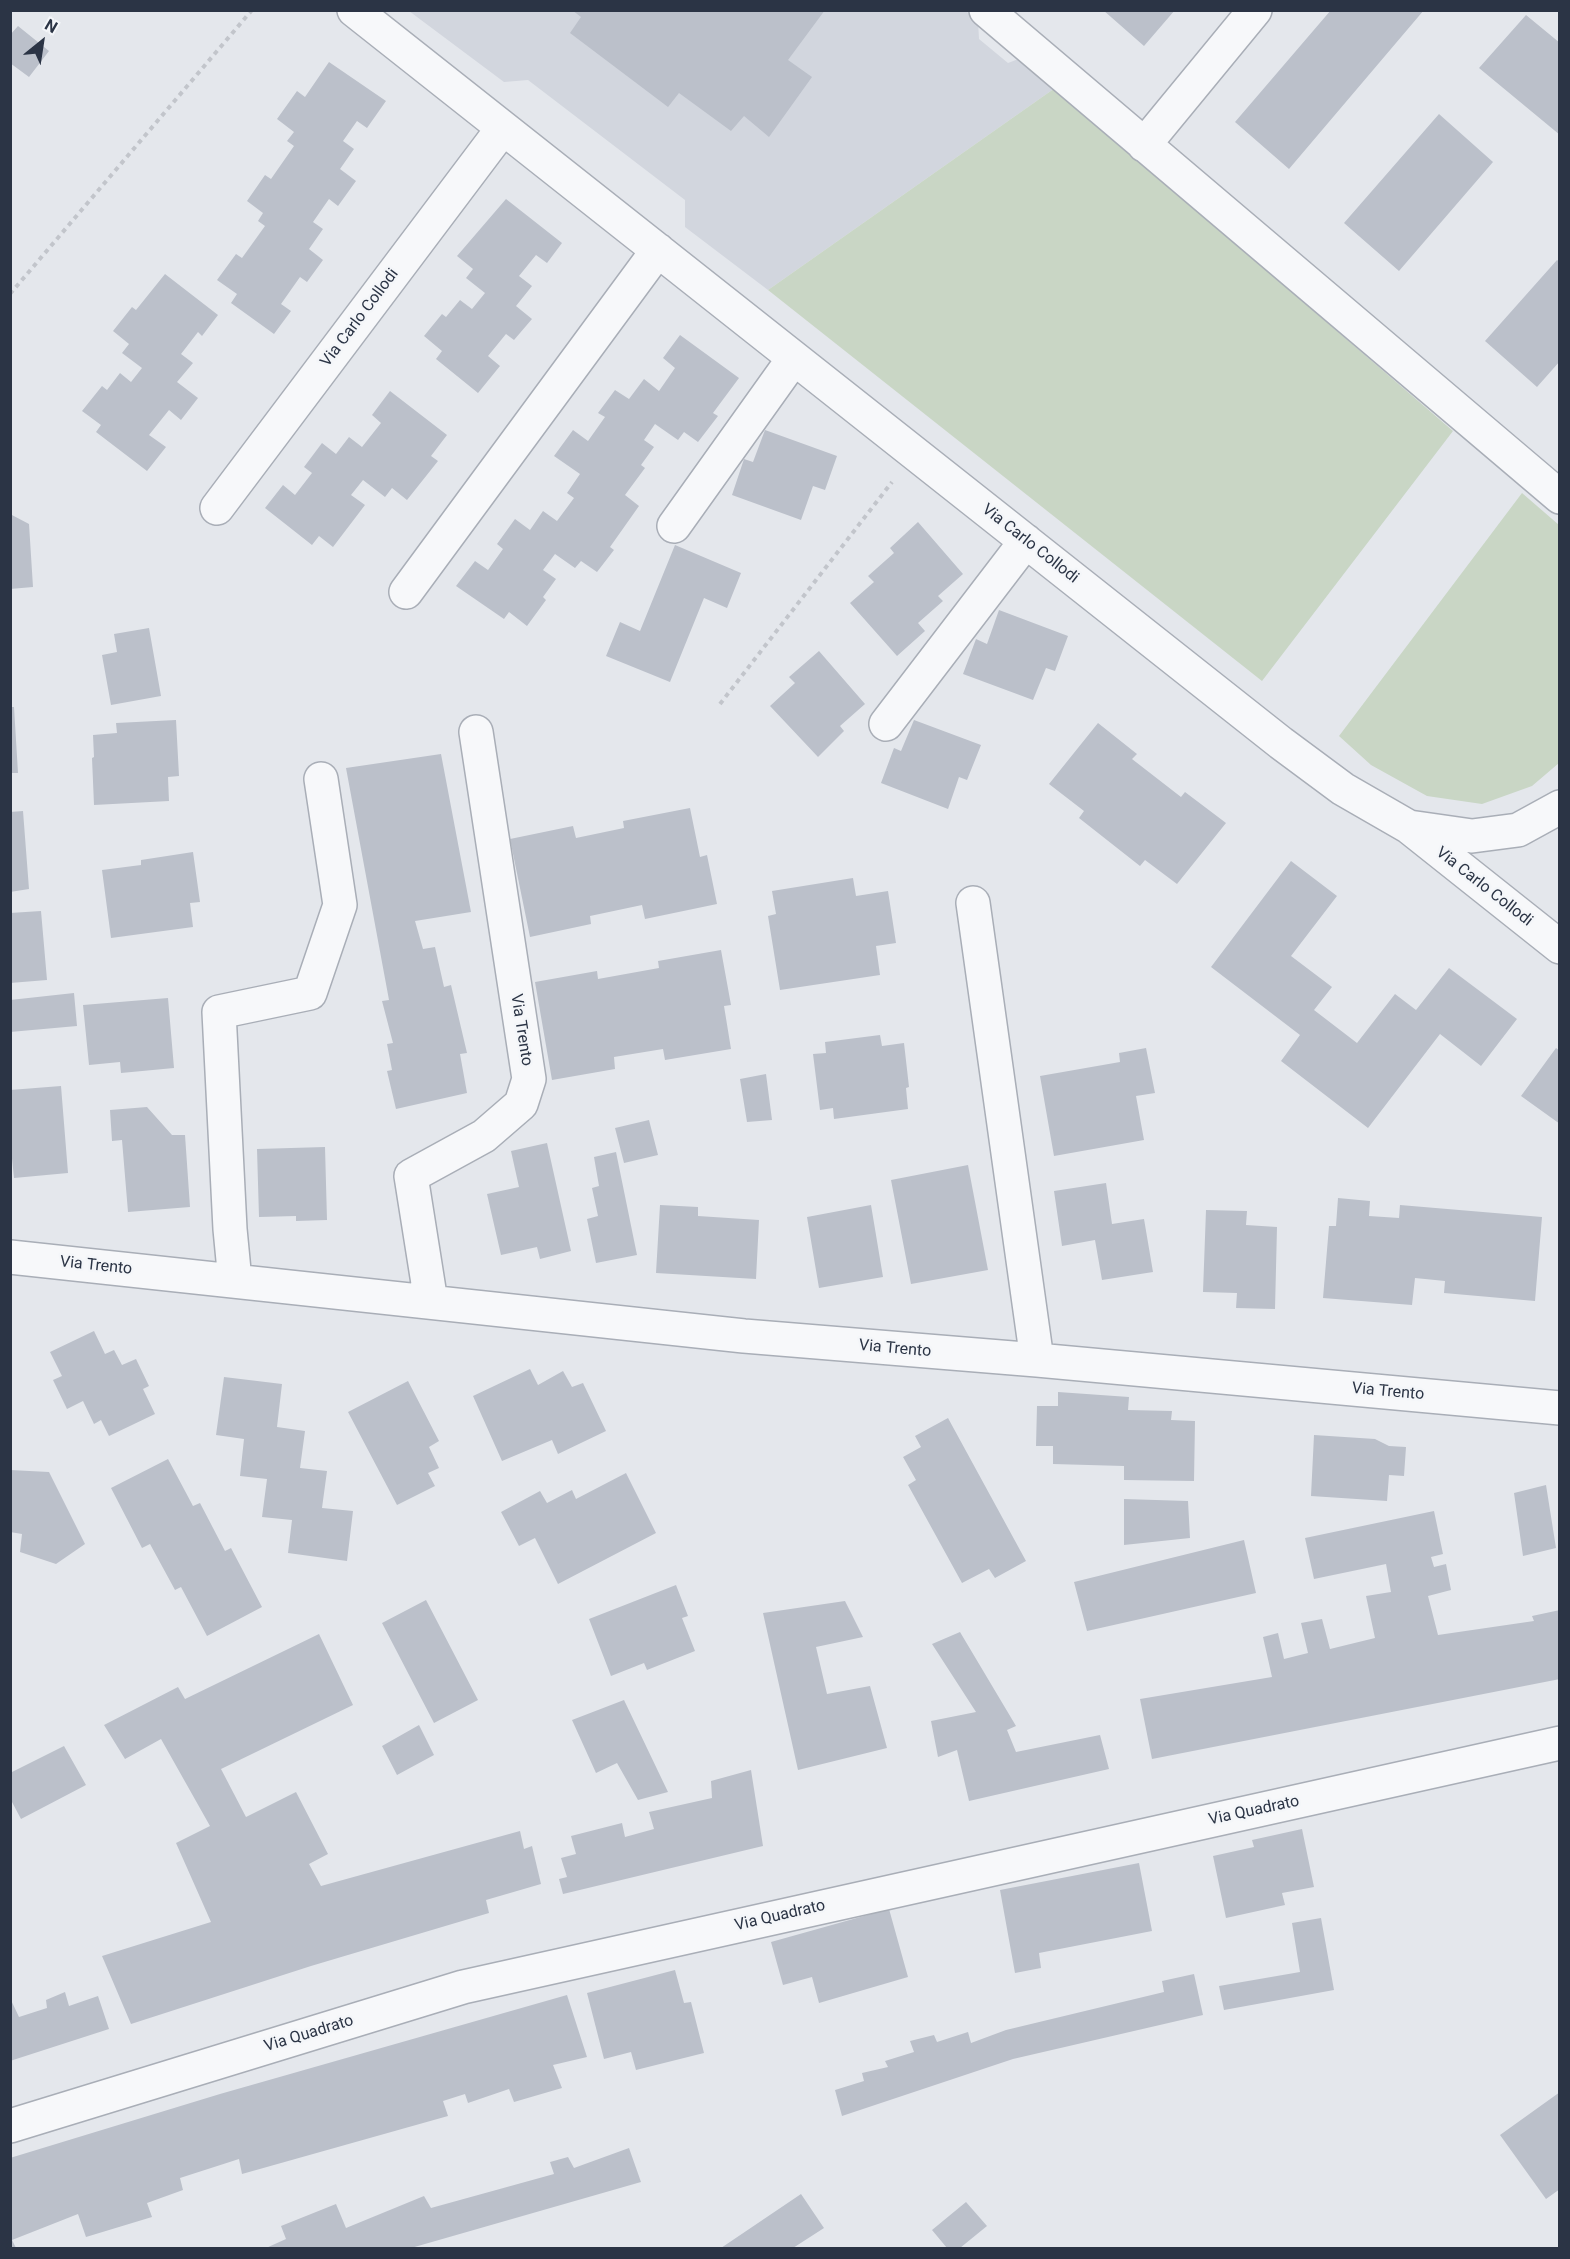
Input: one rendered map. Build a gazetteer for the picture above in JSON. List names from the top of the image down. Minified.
{"streets":{"street":["Via Carlo Collodi","Via Trento","Via Quadrato"]},"north":"top right"}
